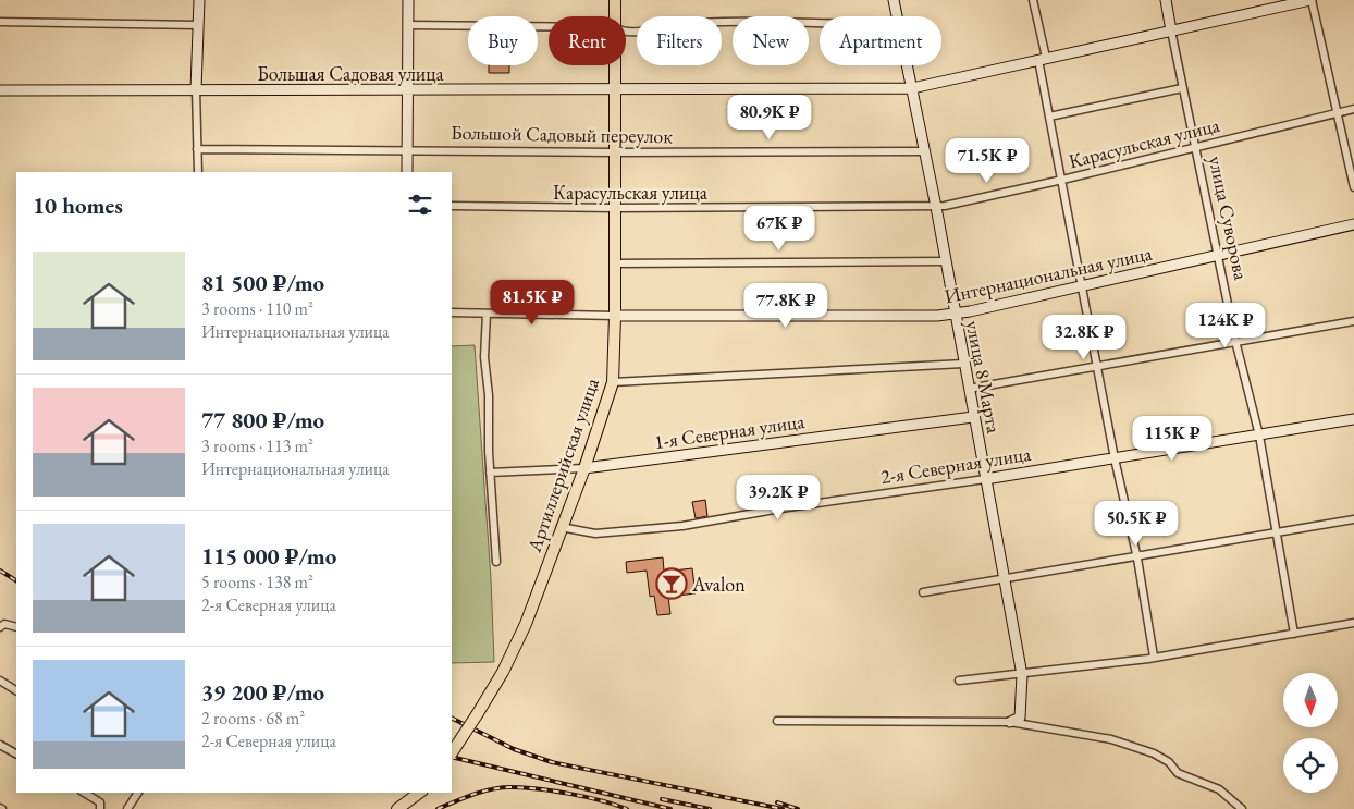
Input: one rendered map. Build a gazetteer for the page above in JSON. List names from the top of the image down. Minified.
{"streets":{"main road":["Артиллерийская улица"],"street":["Большая Садовая улица","Большой Садовый переулок","Карасульская улица","улица Суворова","Интернациональная улица","улица 8 Марта","1-я Северная улица","2-я Северная улица"]},"crossings":[["Большая Садовая улица","улица Суворова"],["Большая Садовая улица","улица 8 Марта"],["Большая Садовая улица","Артиллерийская улица"],["Большой Садовый переулок","улица 8 Марта"],["Большой Садовый переулок","Артиллерийская улица"],["Карасульская улица","улица Суворова"],["Карасульская улица","улица 8 Марта"],["Карасульская улица","Артиллерийская улица"],["улица Суворова","Интернациональная улица"],["улица Суворова","2-я Северная улица"],["Интернациональная улица","улица 8 Марта"],["Интернациональная улица","Артиллерийская улица"],["улица 8 Марта","1-я Северная улица"],["улица 8 Марта","2-я Северная улица"],["1-я Северная улица","Артиллерийская улица"],["Артиллерийская улица","2-я Северная улица"]],"places":{"bar":["Avalon"]},"north":"bottom","page":{"chip":["Buy","Rent","Filters","New","Apartment"],"price":["80.9K ₽","71.5K ₽","67K ₽","81.5K ₽","77.8K ₽","124K ₽","32.8K ₽","115K ₽","39.2K ₽","50.5K ₽"],"heading":"10 homes","list":[{"name":"81 500 ₽/mo","note":"3 rooms · 110 m² · Интернациональная улица"},{"name":"77 800 ₽/mo","note":"3 rooms · 113 m² · Интернациональная улица"},{"name":"115 000 ₽/mo","note":"5 rooms · 138 m² · 2-я Северная улица"},{"name":"39 200 ₽/mo","note":"2 rooms · 68 m² · 2-я Северная улица"}]}}
